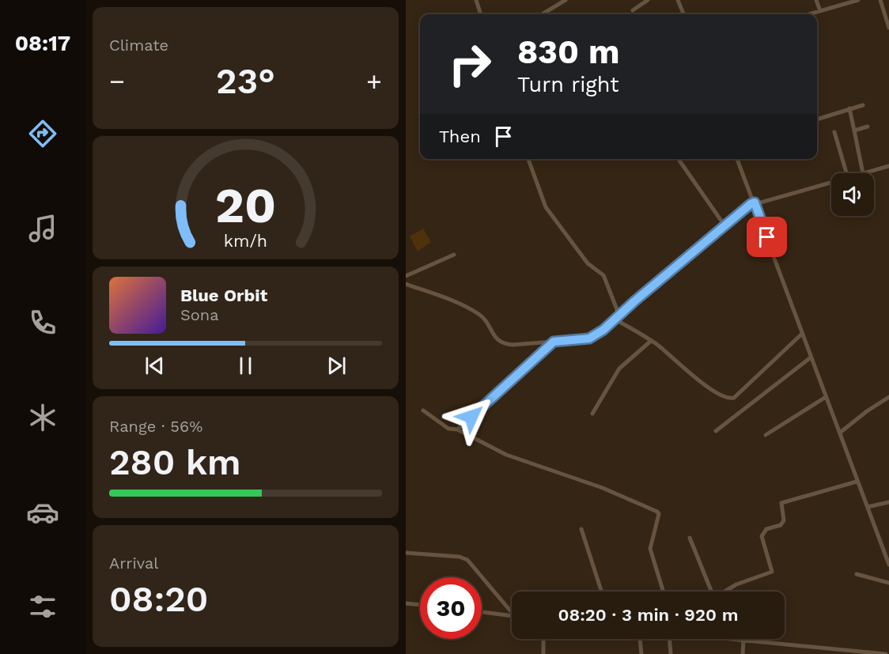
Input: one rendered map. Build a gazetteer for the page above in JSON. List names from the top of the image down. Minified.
{"page":{"tabs":"08:17","tile":["Climate",["Range · 56%","280 km"],["Arrival","08:20"]],"turn":["830 m","Turn right"],"heat":["−","23°","+"],"then":"Then","song":["Blue Orbit","Sona"],"limit":"30","trip":"08:20 · 3 min · 920 m","gauge":["20","km/h"]}}
